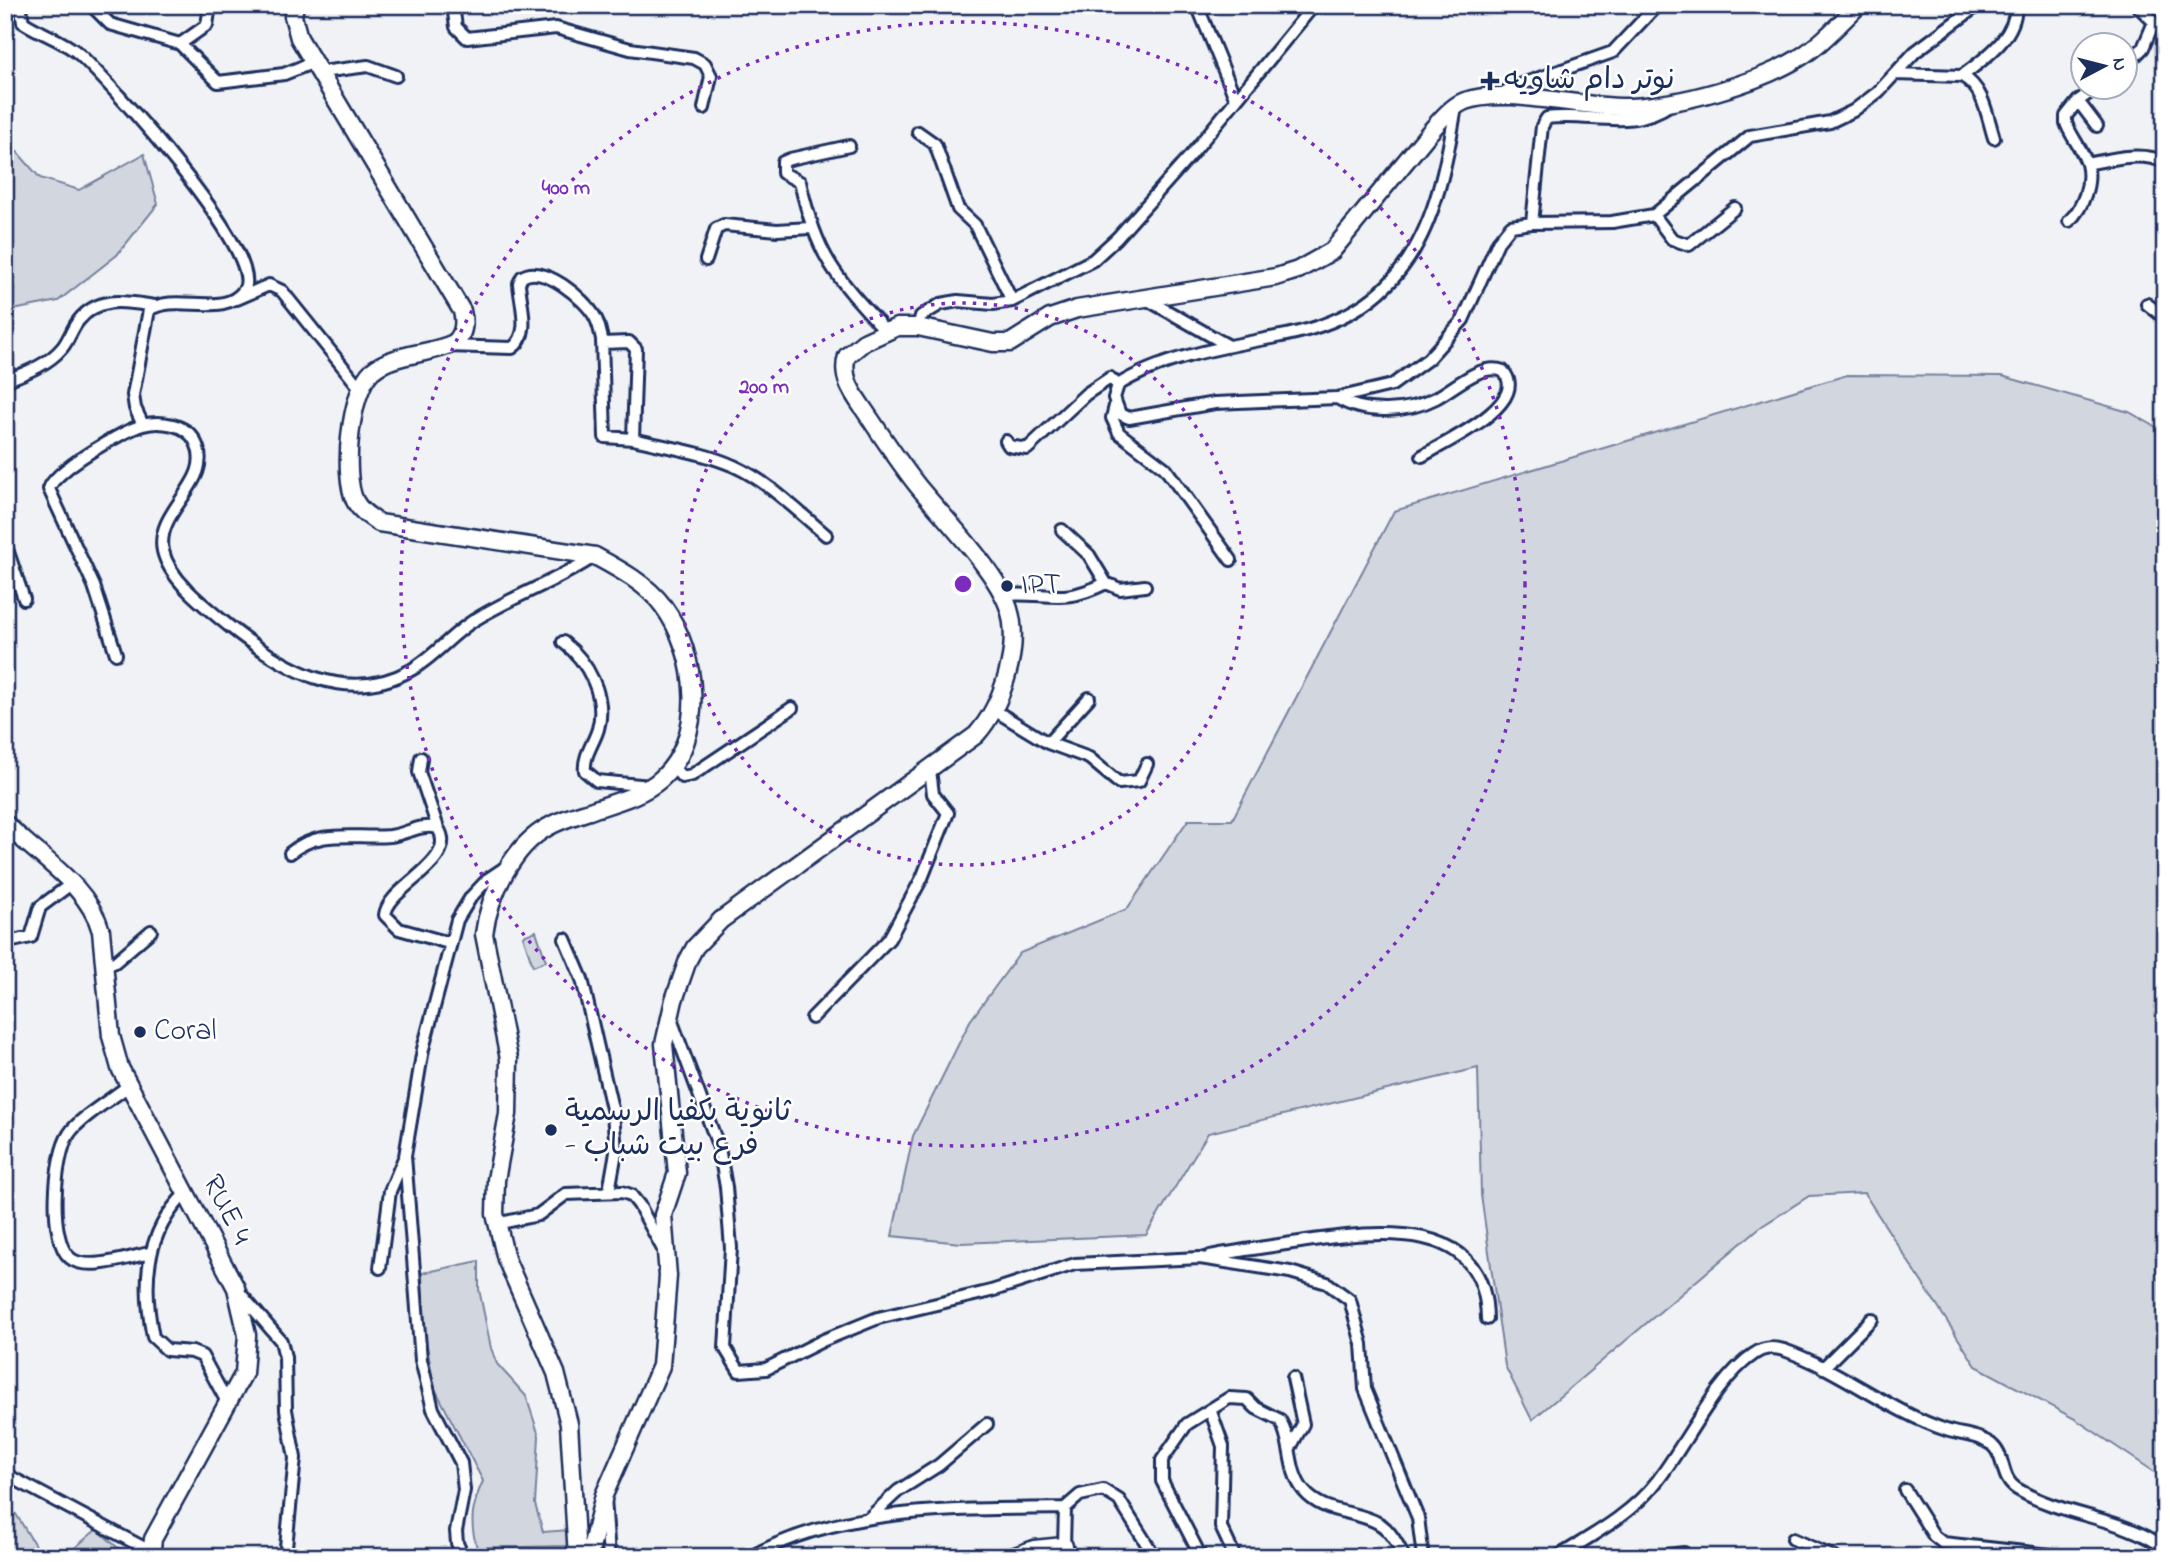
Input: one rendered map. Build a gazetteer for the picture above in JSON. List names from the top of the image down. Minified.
{"streets":{"street":["RUE 4"]},"places":{"health":["نوتر دام شاويه"],"other":["IPT","Coral","ثانوية بكفيا الرسمية - فرع بيت شباب"]},"north":"right","rings":["400 m","200 m"]}
